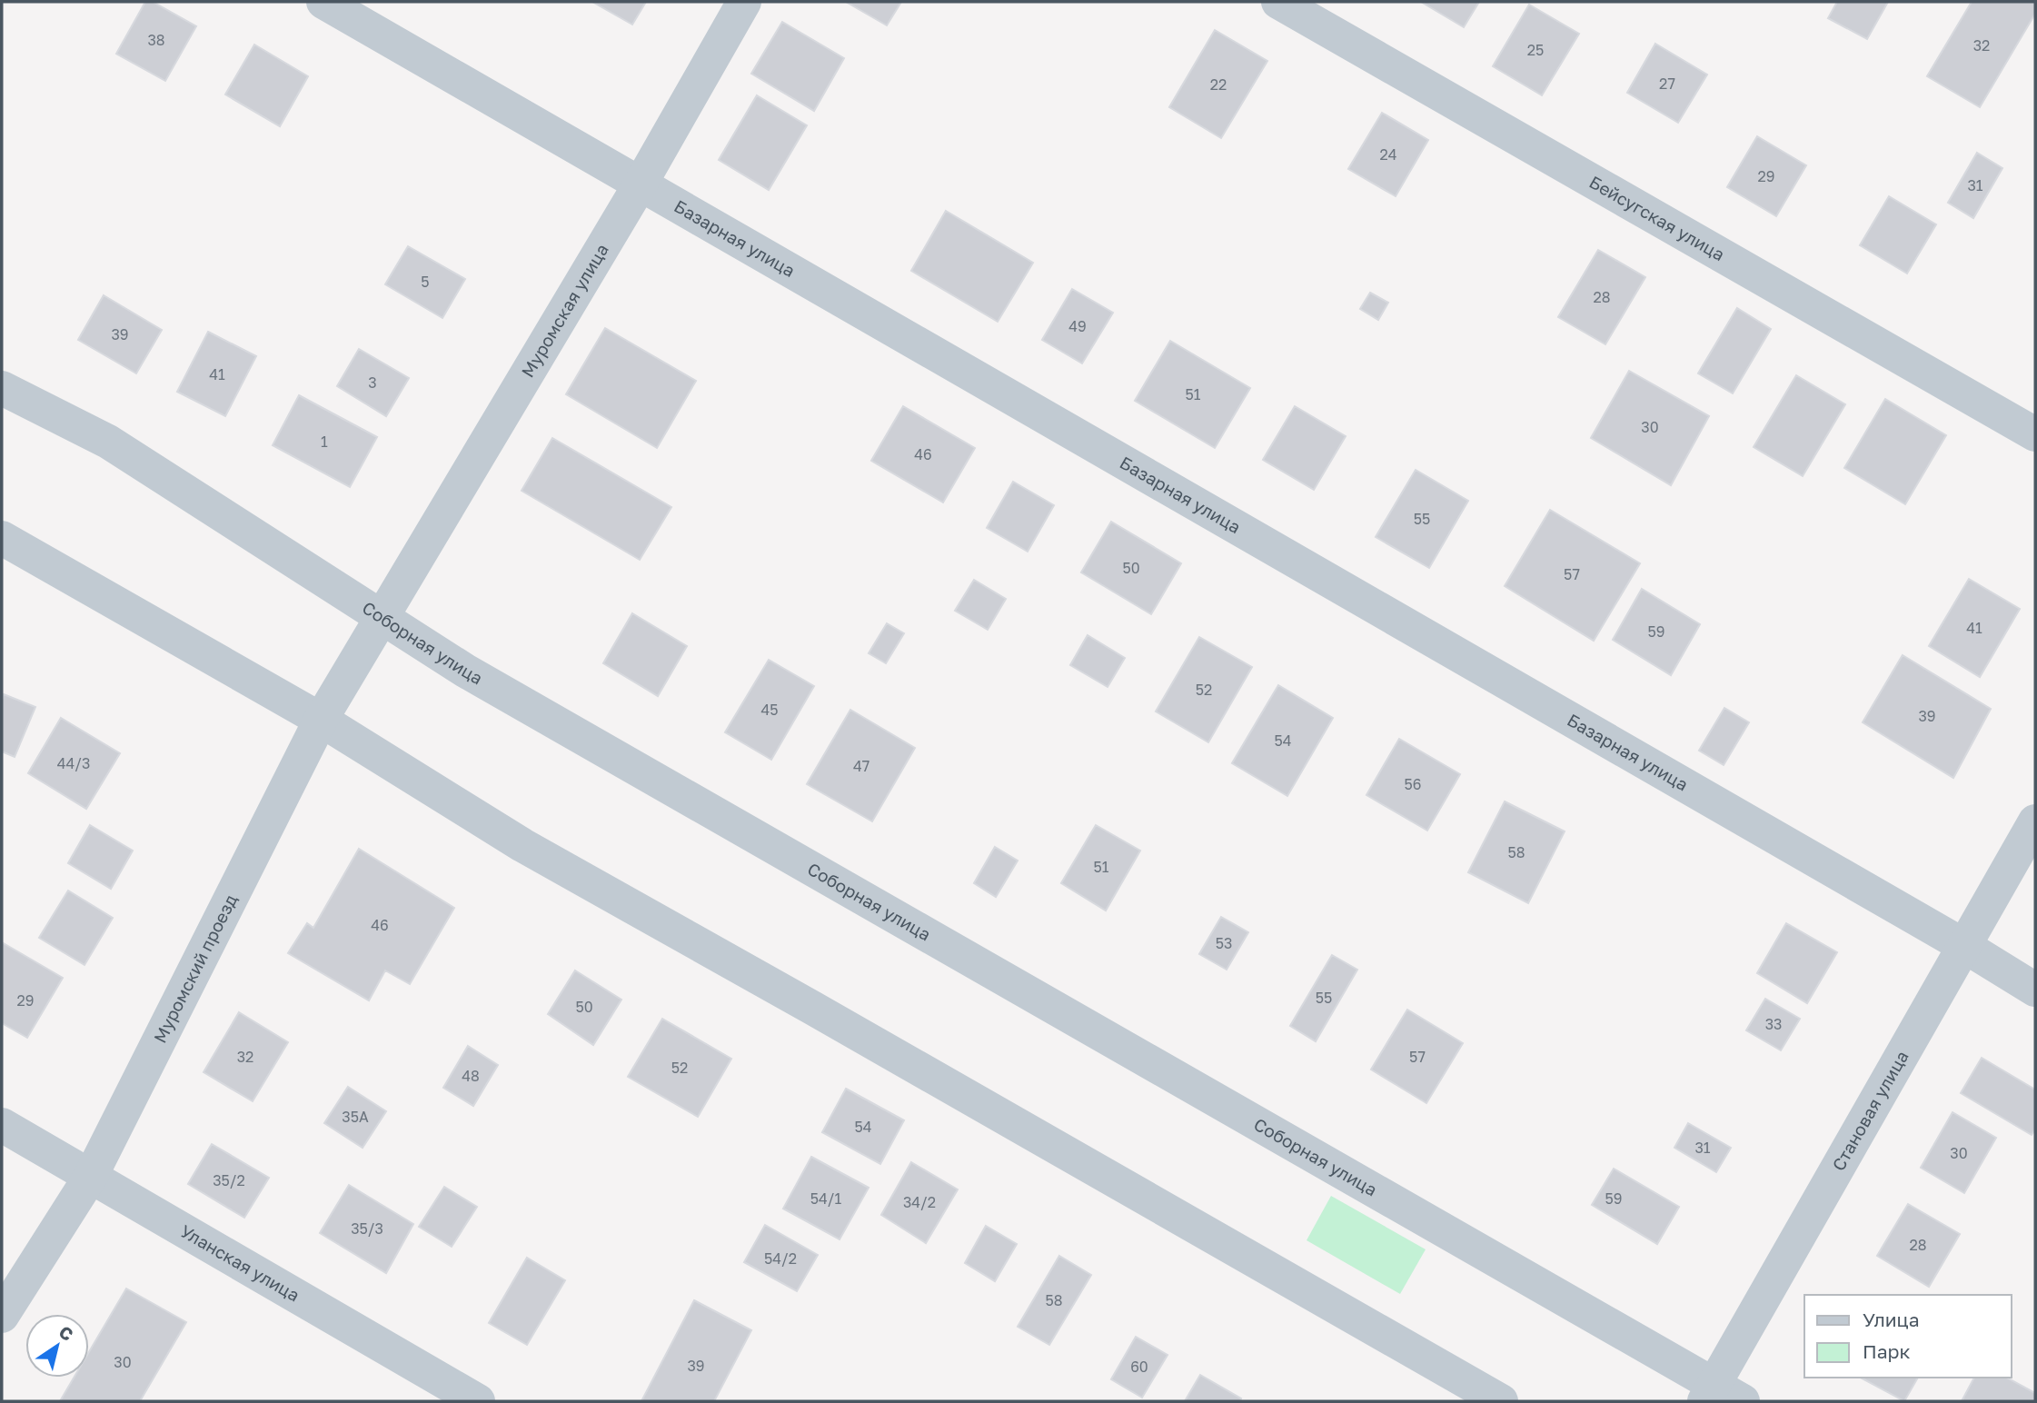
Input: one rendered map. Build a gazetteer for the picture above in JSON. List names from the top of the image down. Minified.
{"streets":{"street":["Бейсугская улица","Базарная улица","Муромская улица","Соборная улица","Муромский проезд","Становая улица","Уланская улица"]},"crossings":[["Базарная улица","Муромская улица"],["Базарная улица","Становая улица"],["Муромская улица","Соборная улица"],["Муромская улица","Муромский проезд"],["Соборная улица","Муромский проезд"],["Соборная улица","Становая улица"],["Муромский проезд","Уланская улица"]],"house_numbers":["38","32","25","27","22","24","29","31","5","28","49","39","41","3","51","30","1","46","55","50","57","41","59","52","45","39","54","44/3","47","56","58","51","46","53","55","29","50","33","32","57","52","48","35А","54","31","30","35/2","54/1","59","34/2","35/3","28","54/2","58","30","39","60"],"legend":["Улица","Парк"],"north":"top right"}
